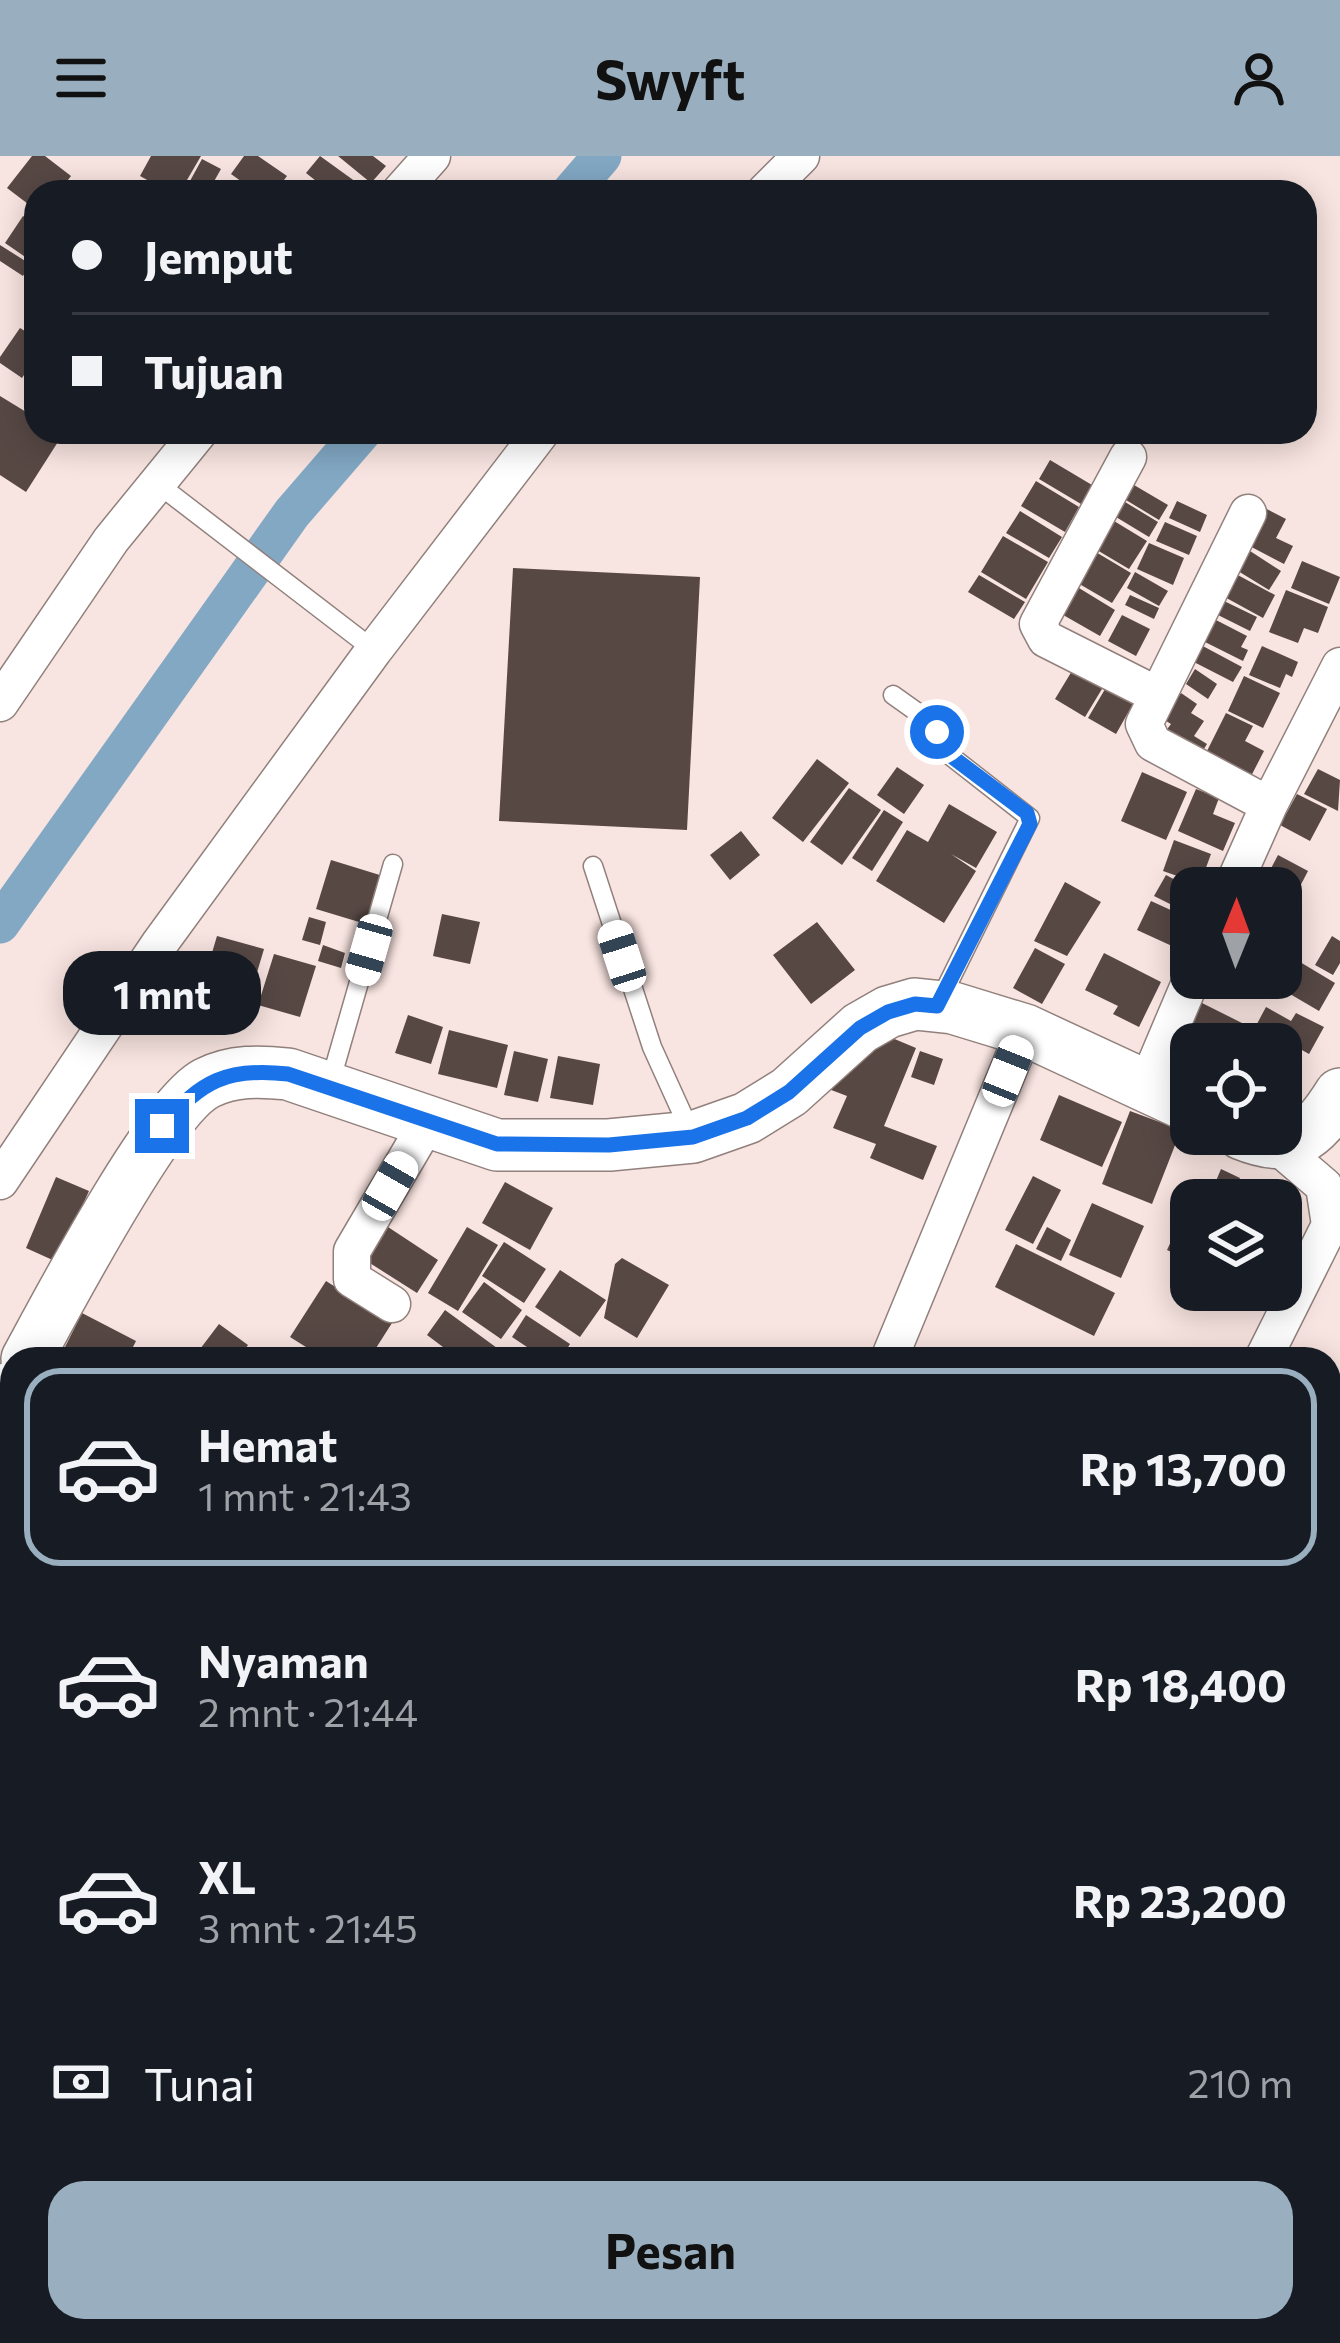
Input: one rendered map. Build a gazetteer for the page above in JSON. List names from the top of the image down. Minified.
{"north":"top","page":{"header":"Swyft","banner":["Jemput","Tujuan"],"bubble":"1 mnt","list":[{"name":"Hemat","note":"1 mnt · 21:43","value":"Rp 13,700"},{"name":"Nyaman","note":"2 mnt · 21:44","value":"Rp 18,400"},{"name":"XL","note":"3 mnt · 21:45","value":"Rp 23,200"}],"pay":["Tunai","210 m"],"buttons":"Pesan"}}
